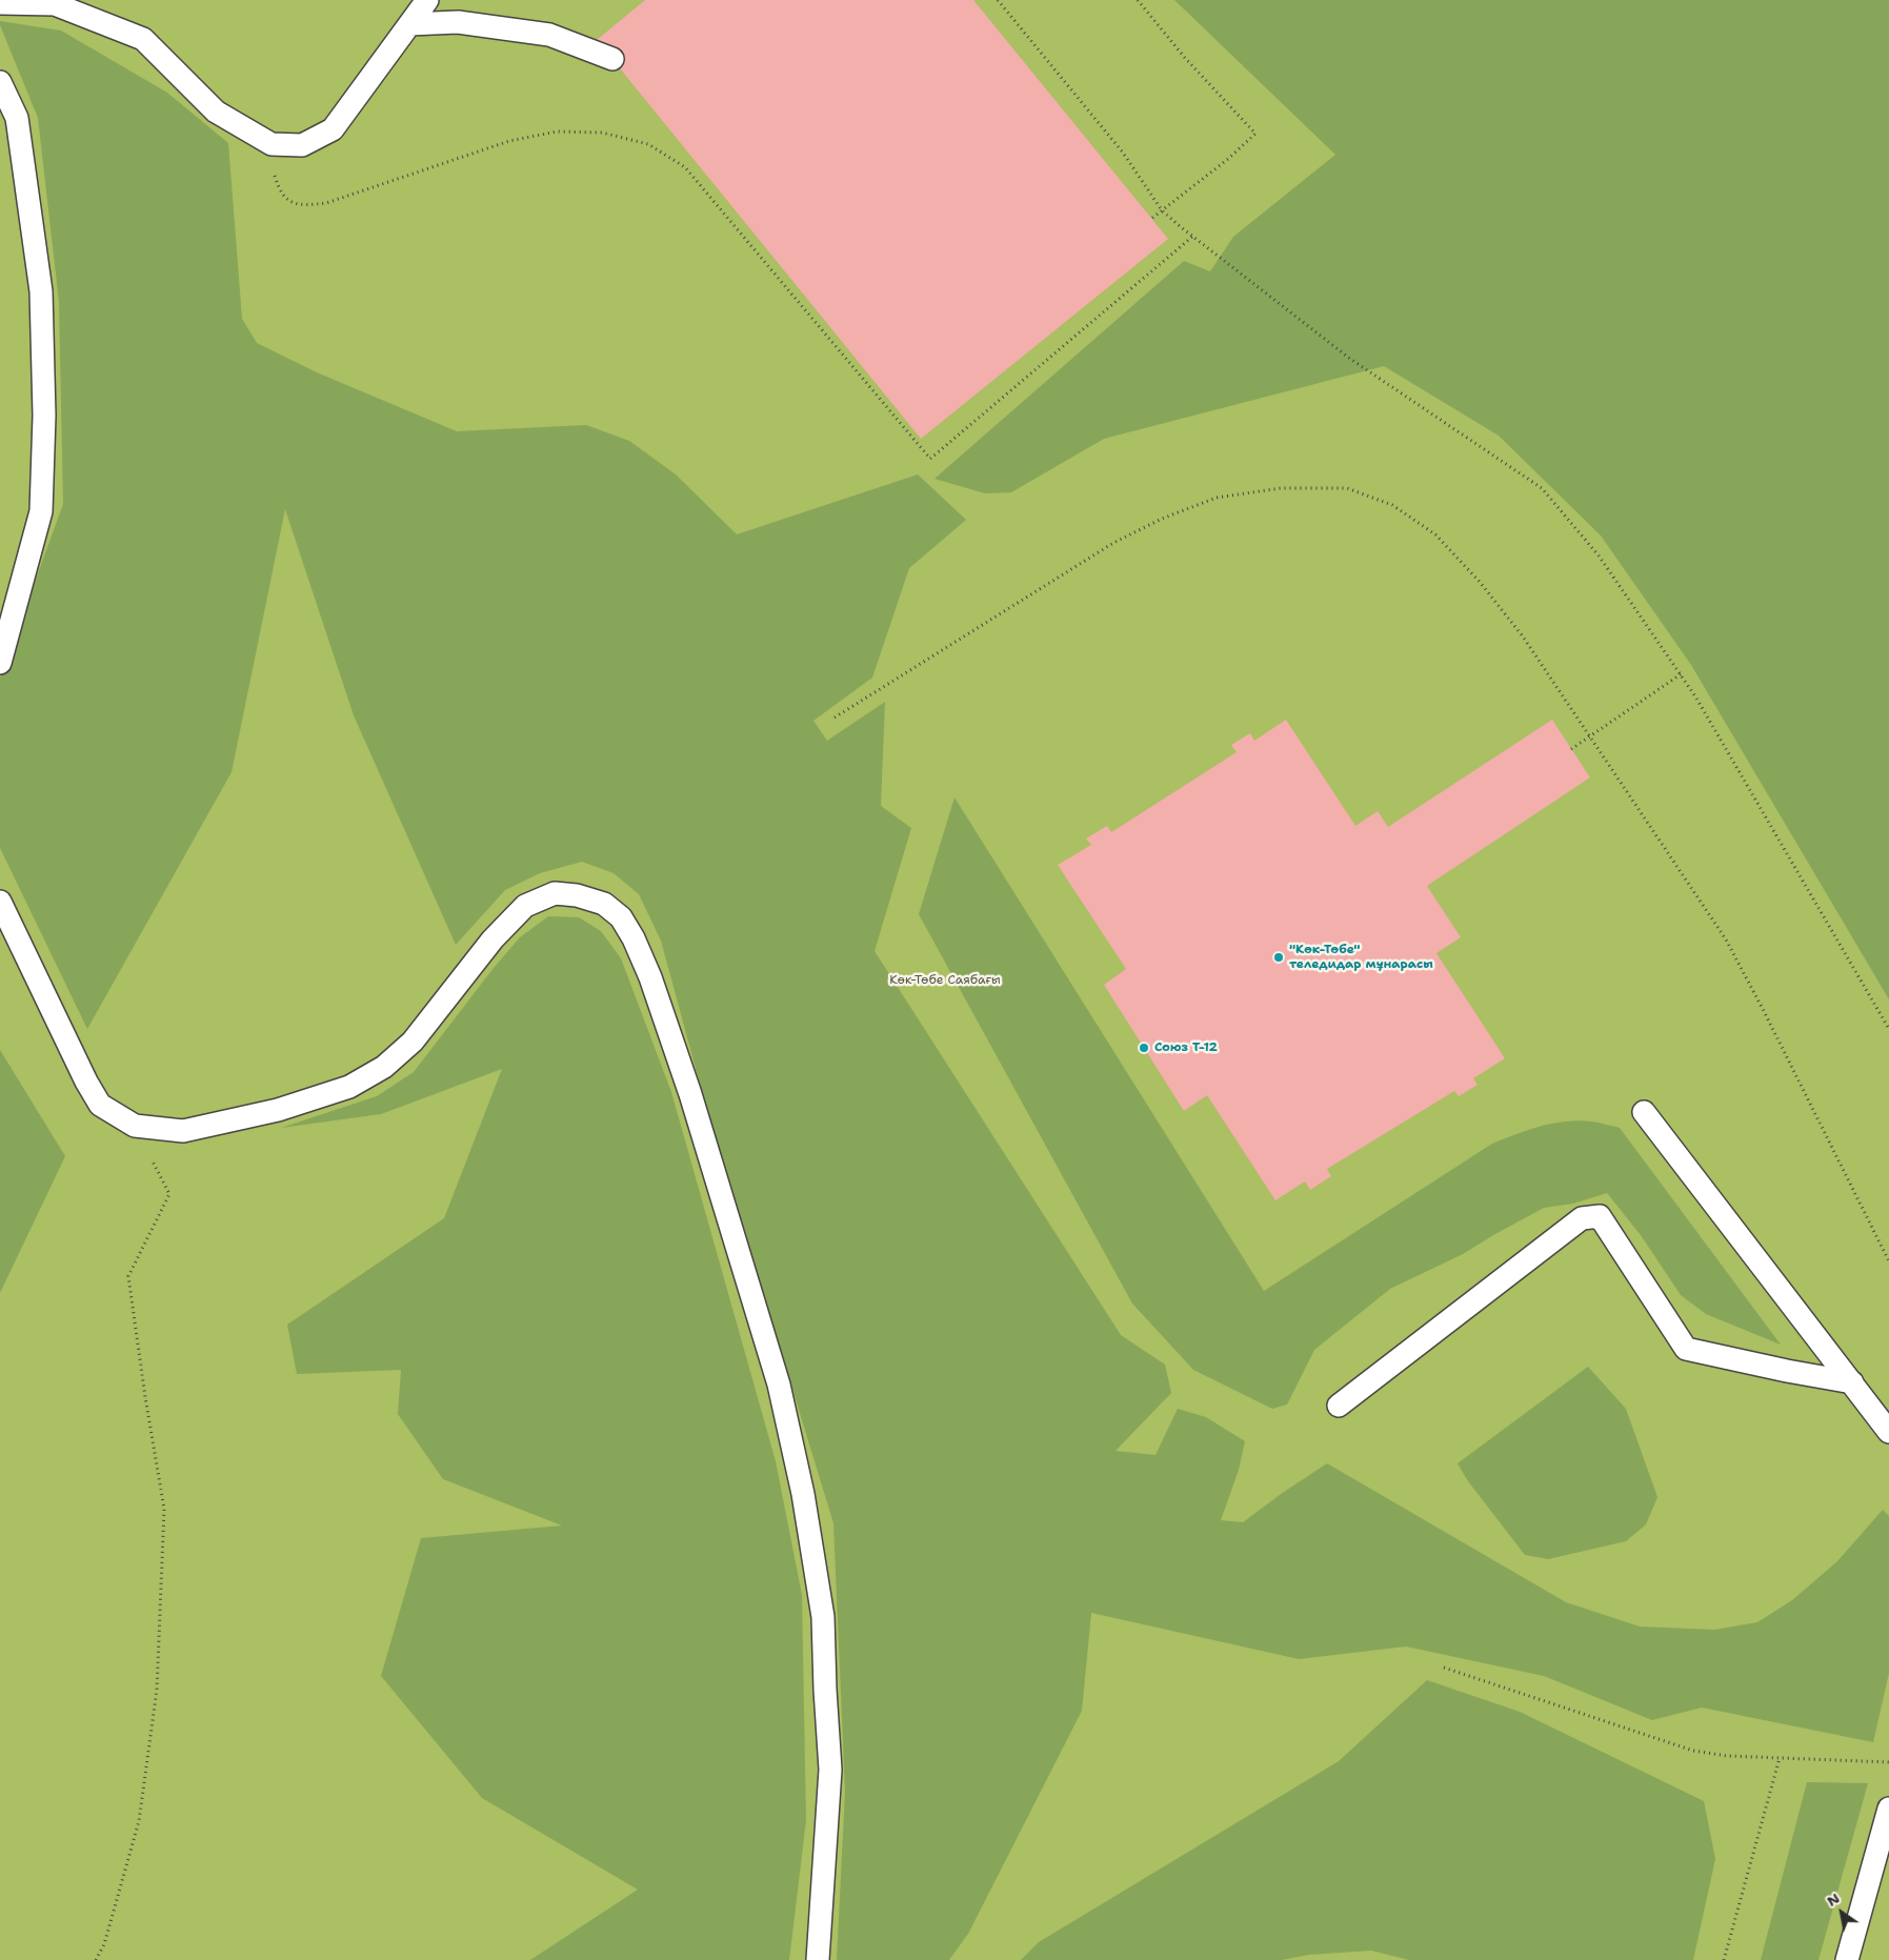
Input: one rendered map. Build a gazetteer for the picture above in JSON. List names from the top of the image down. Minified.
{"parks":["Көк-Төбе Саябағы"],"places":["\"Көк-Төбе\" теледидар мұнарасы","Союз Т-12"],"north":"top left"}
